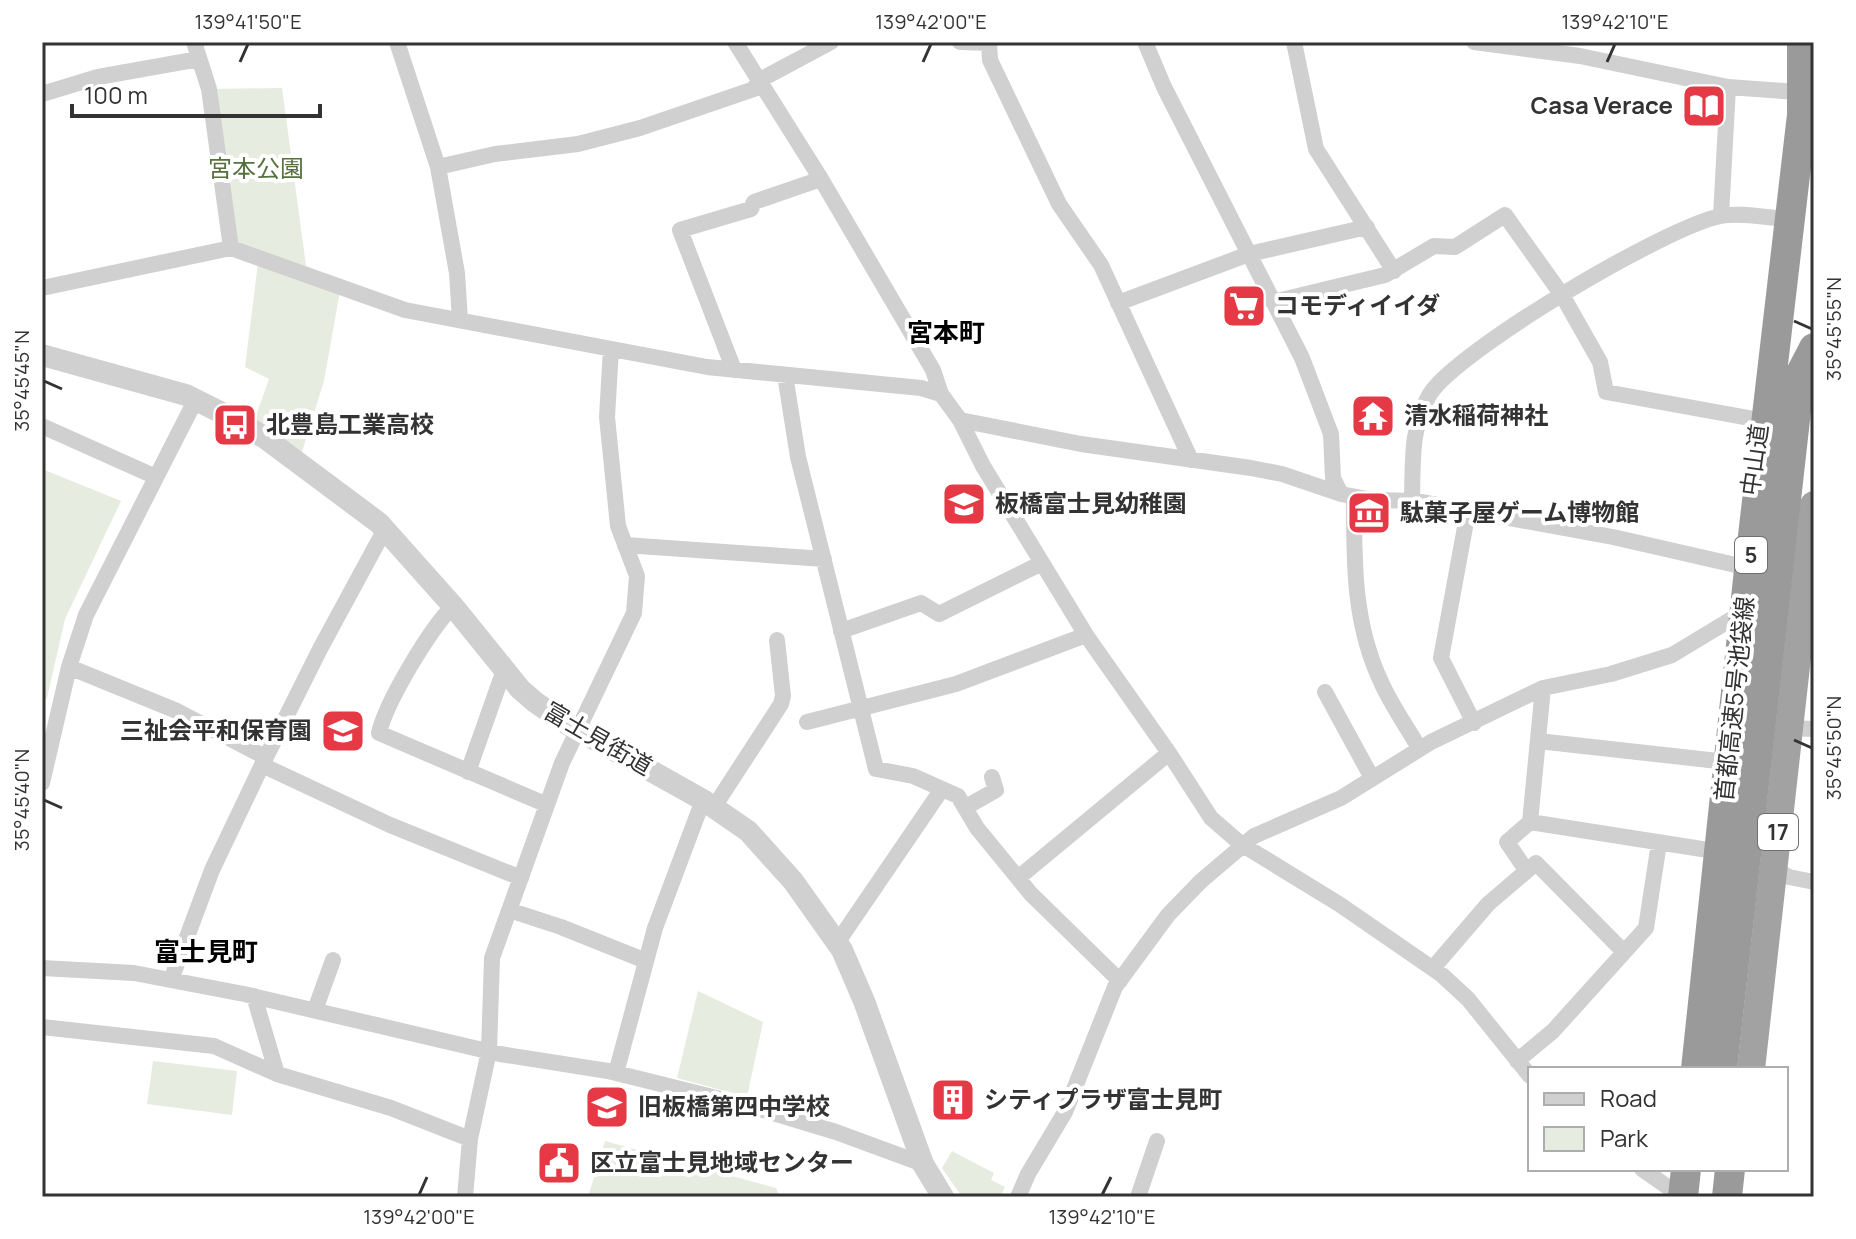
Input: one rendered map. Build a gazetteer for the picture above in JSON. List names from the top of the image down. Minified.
{"streets":{"highway":["中山道","5","首都高速5号池袋線","17"],"street":["富士見街道"]},"crossings":[["中山道","首都高速5号池袋線"]],"districts":["宮本町","富士見町"],"parks":["宮本公園"],"places":{"library":["Casa Verace"],"supermarket":["コモディイイダ"],"temple":["清水稲荷神社"],"bus stop":["北豊島工業高校"],"school or university":["板橋富士見幼稚園","三祉会平和保育園","旧板橋第四中学校"],"museum":["駄菓子屋ゲーム博物館"],"building":["シティプラザ富士見町"],"public building":["区立富士見地域センター"]},"legend":["Road","Park"],"scale_bar":"100 m","coordinates":["139°41'50\"E","139°42'00\"E","139°42'10\"E","35°45'55\"N","35°45'45\"N","35°45'50\"N","35°45'40\"N"]}
